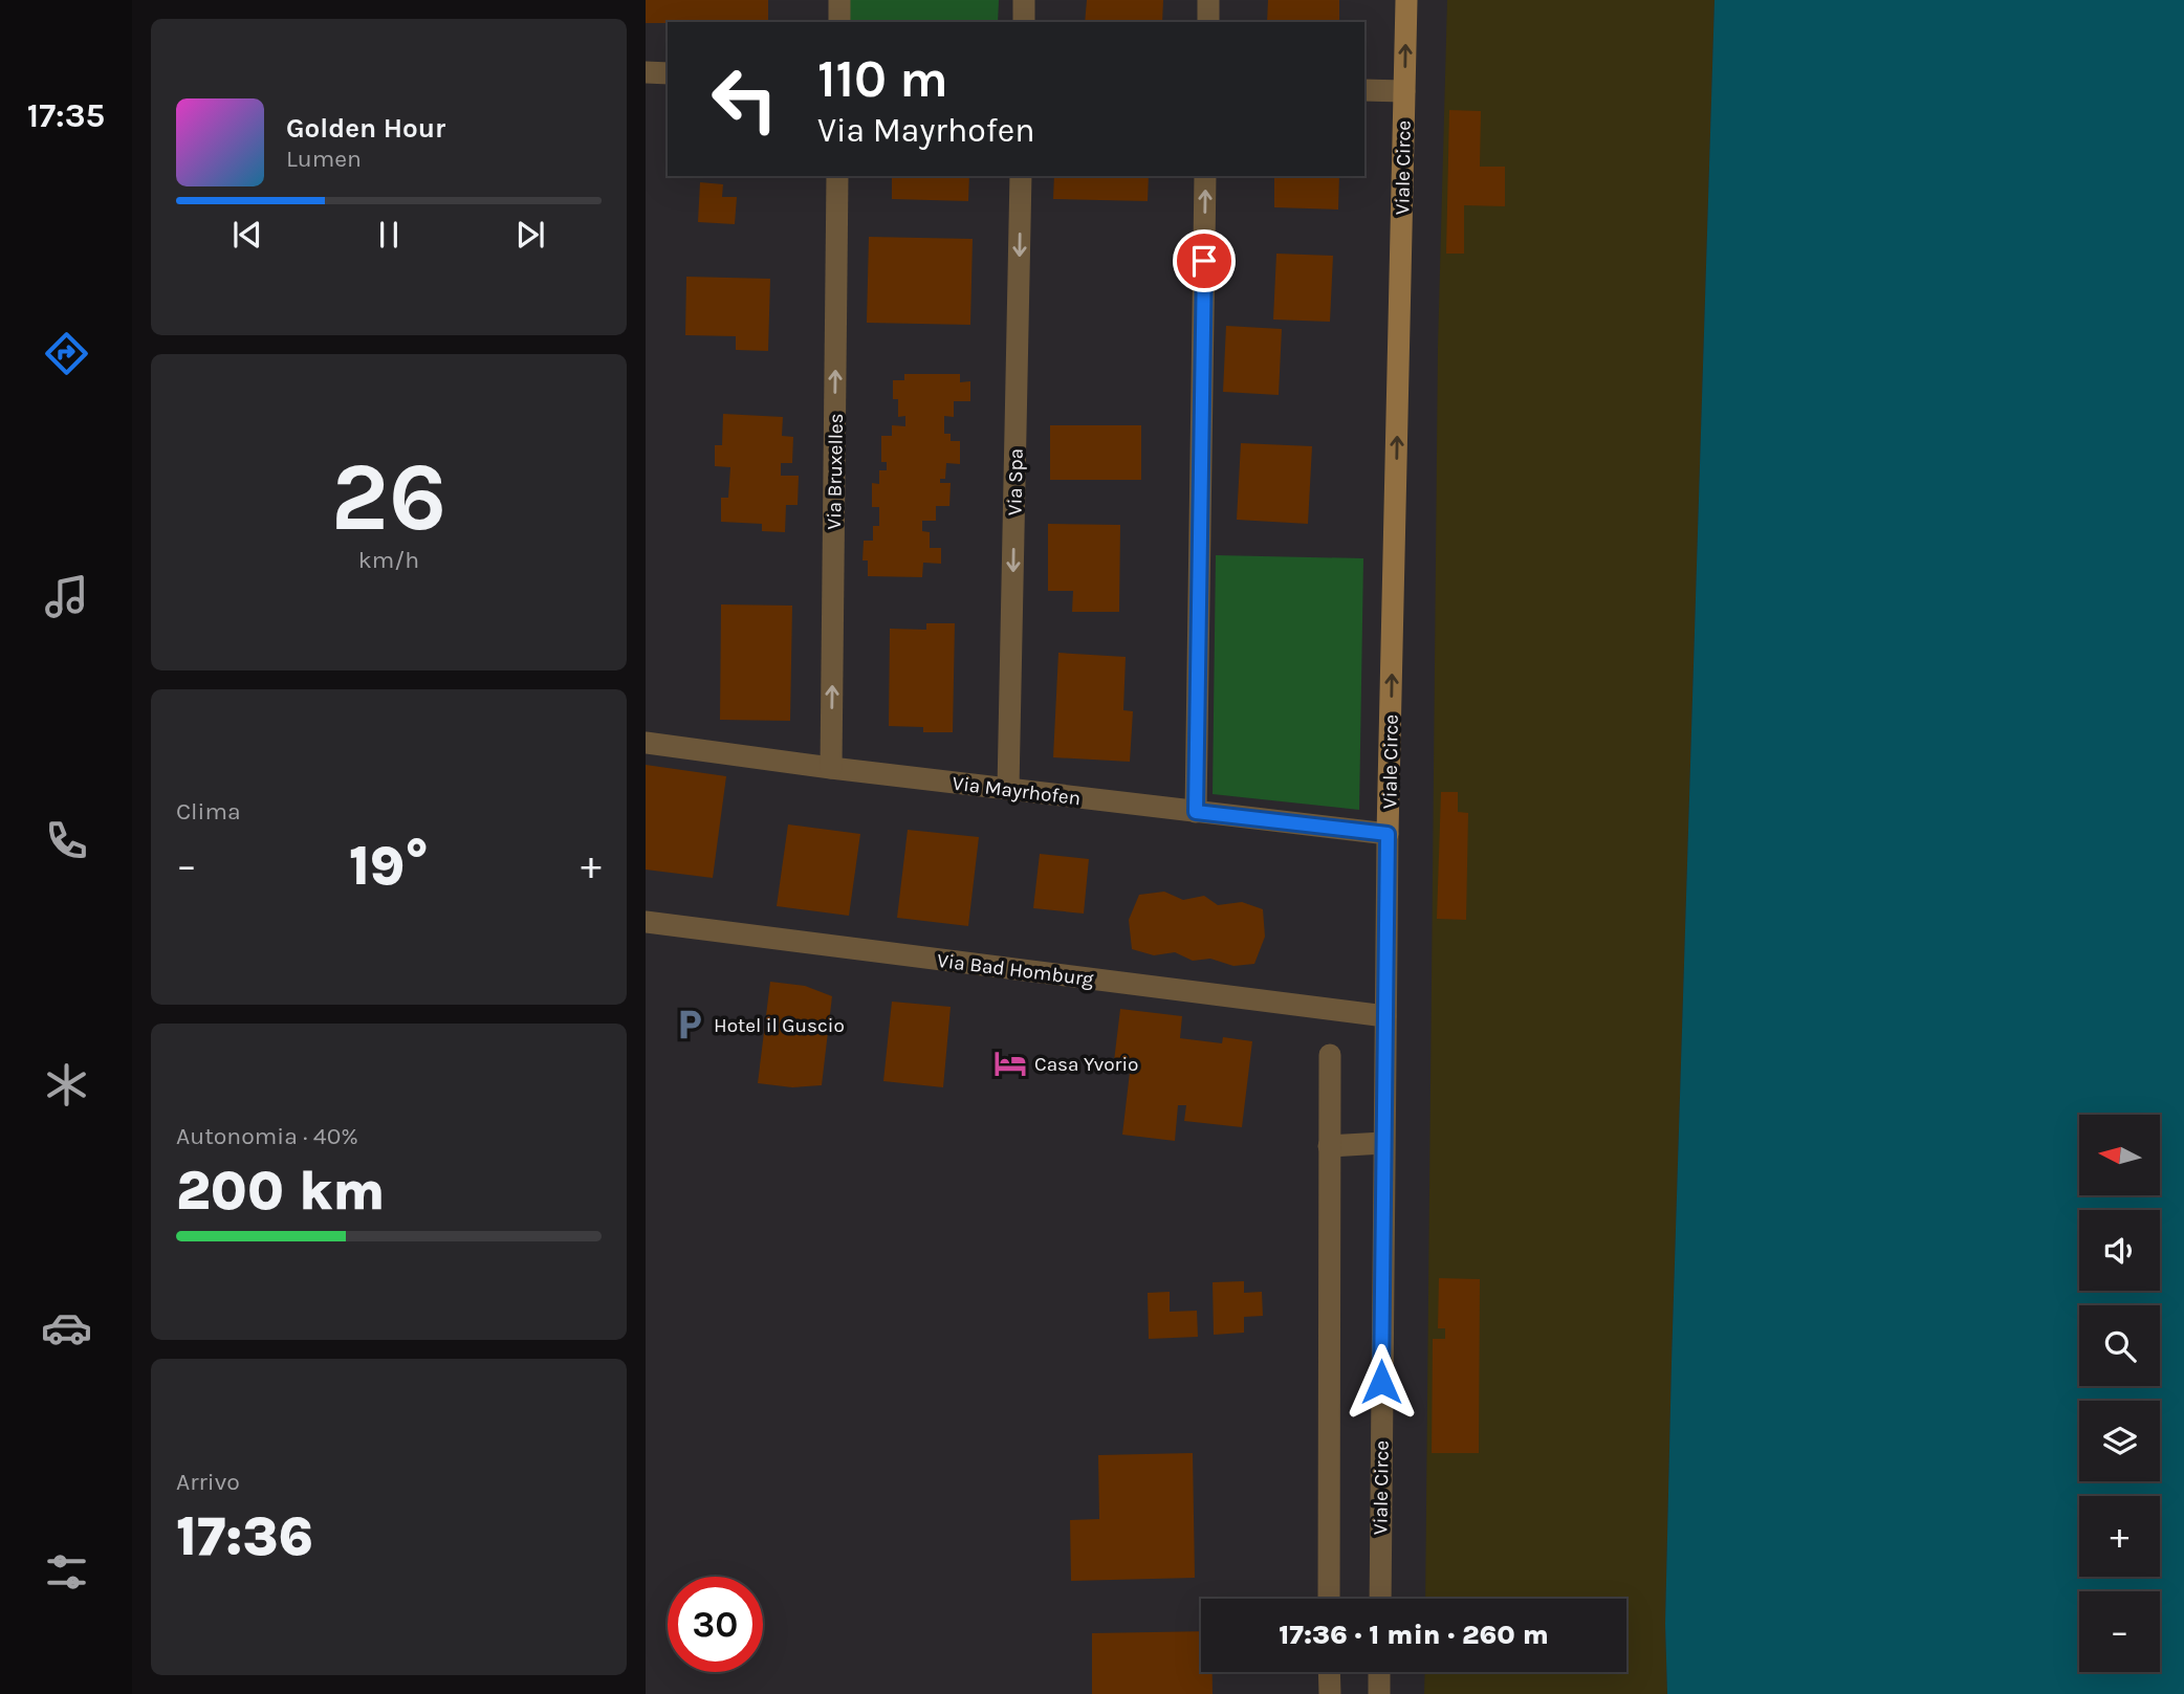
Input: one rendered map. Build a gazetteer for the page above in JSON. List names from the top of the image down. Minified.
{"streets":{"street":["Viale Circe","Via Bruxelles","Via Spa","Via Mayrhofen","Via Bad Homburg"]},"crossings":[["Viale Circe","Via Mayrhofen"],["Viale Circe","Via Bad Homburg"],["Via Bruxelles","Via Mayrhofen"],["Via Spa","Via Mayrhofen"]],"one_way":["Via Bruxelles"],"places":{"parking":["Hotel il Guscio"],"hotel":["Casa Yvorio"]},"north":"left","page":{"tabs":"17:35","turn":["110 m","Via Mayrhofen"],"song":["Golden Hour","Lumen"],"tile":[["26","km/h"],"Clima",["Autonomia · 40%","200 km"],["Arrivo","17:36"]],"heat":["−","19°","+"],"map_buttons":["+","−"],"limit":"30","trip":"17:36 · 1 min · 260 m"}}
